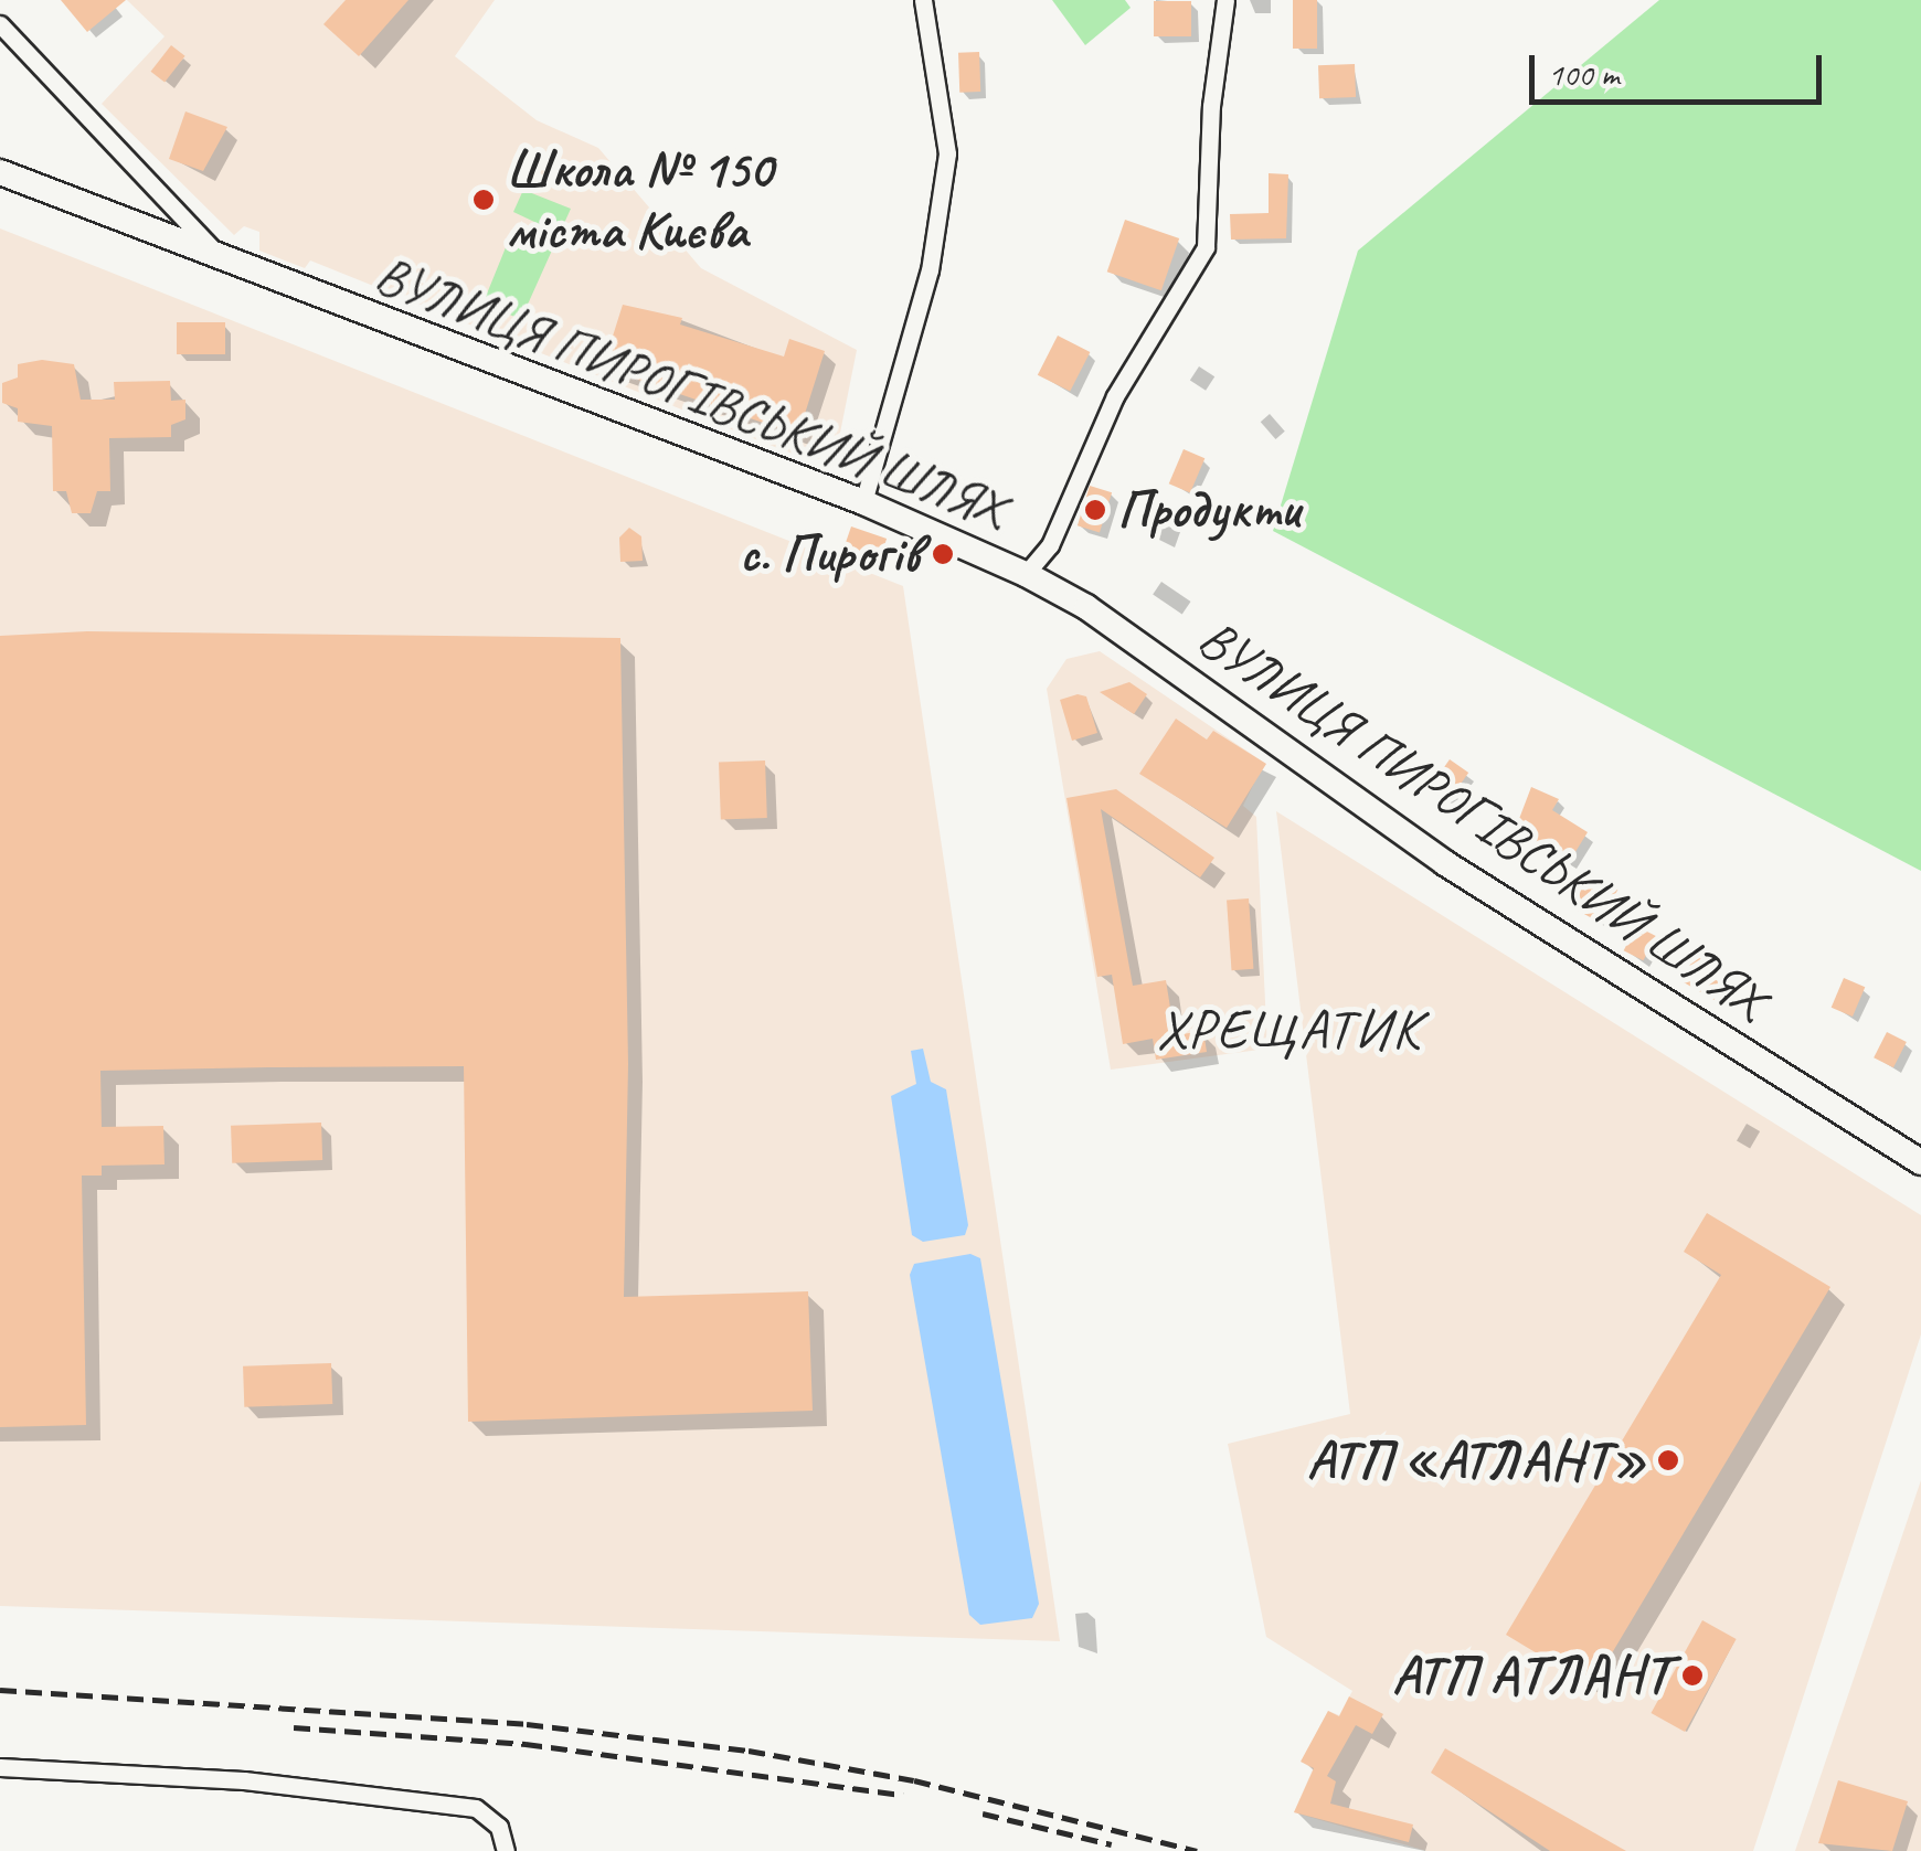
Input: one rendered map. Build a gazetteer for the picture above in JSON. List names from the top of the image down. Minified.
{"streets":{"street":["ВУЛИЦЯ ПИРОГІВСЬКИЙ ШЛЯХ"]},"districts":["ХРЕЩАТИК"],"places":["Школа № 150 міста Києва","Продукти","с. Пирогів","АТП «АТЛАНТ»","АТП АТЛАНТ"],"scale_bar":"100 m"}
